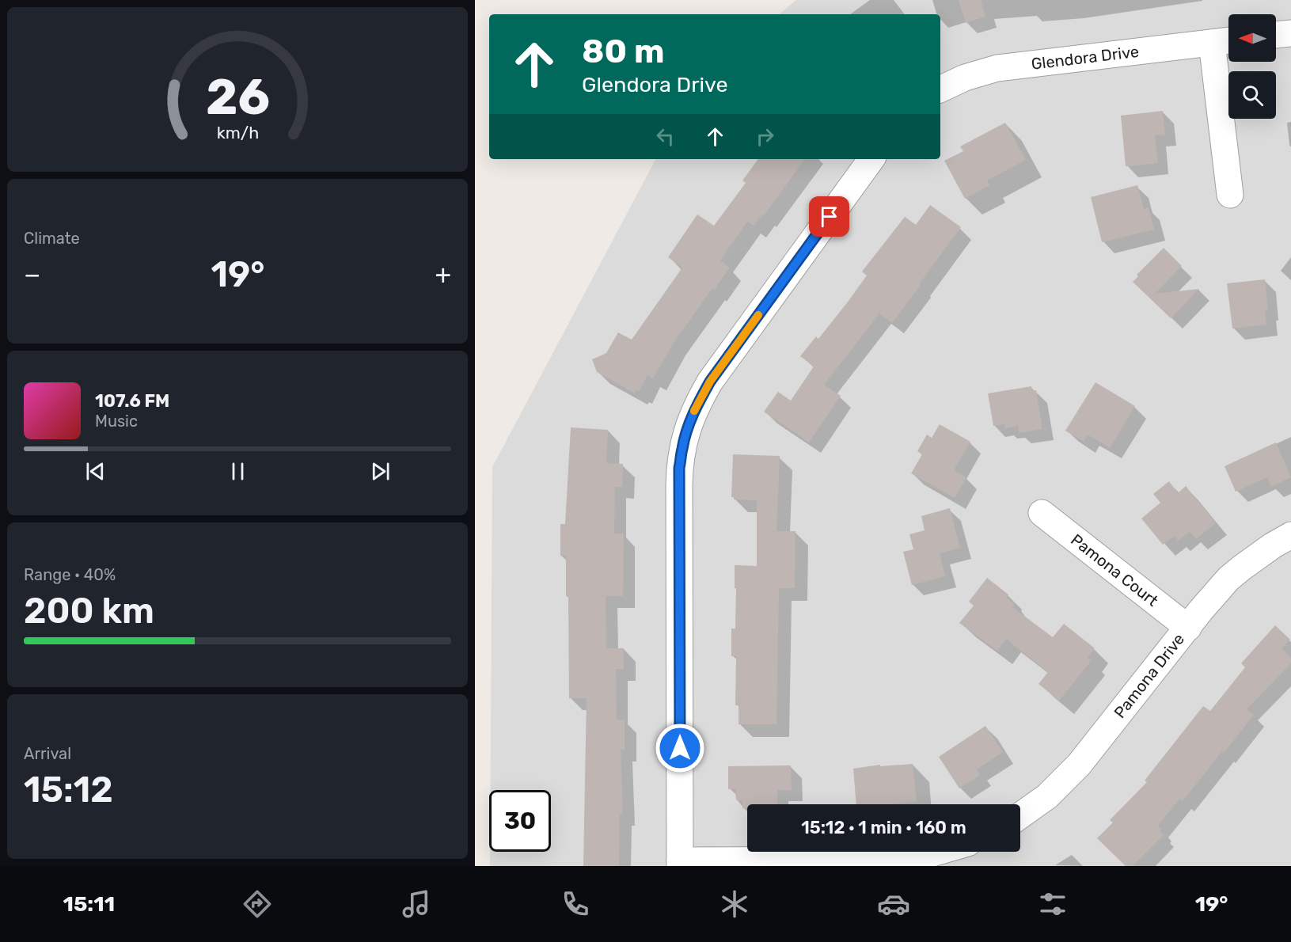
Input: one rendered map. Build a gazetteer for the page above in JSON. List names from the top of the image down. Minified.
{"streets":{"street":["Glendora Drive","Pamona Court","Pamona Drive"]},"crossings":[["Pamona Court","Pamona Drive"]],"north":"left","page":{"turn":["80 m","Glendora Drive"],"tile":["Climate",["Range · 40%","200 km"],["Arrival","15:12"]],"heat":["−","19°","+"],"song":["107.6 FM","Music"],"limit":"30","trip":"15:12 · 1 min · 160 m","tabs":["15:11","19°"],"gauge":["26","km/h"]}}
